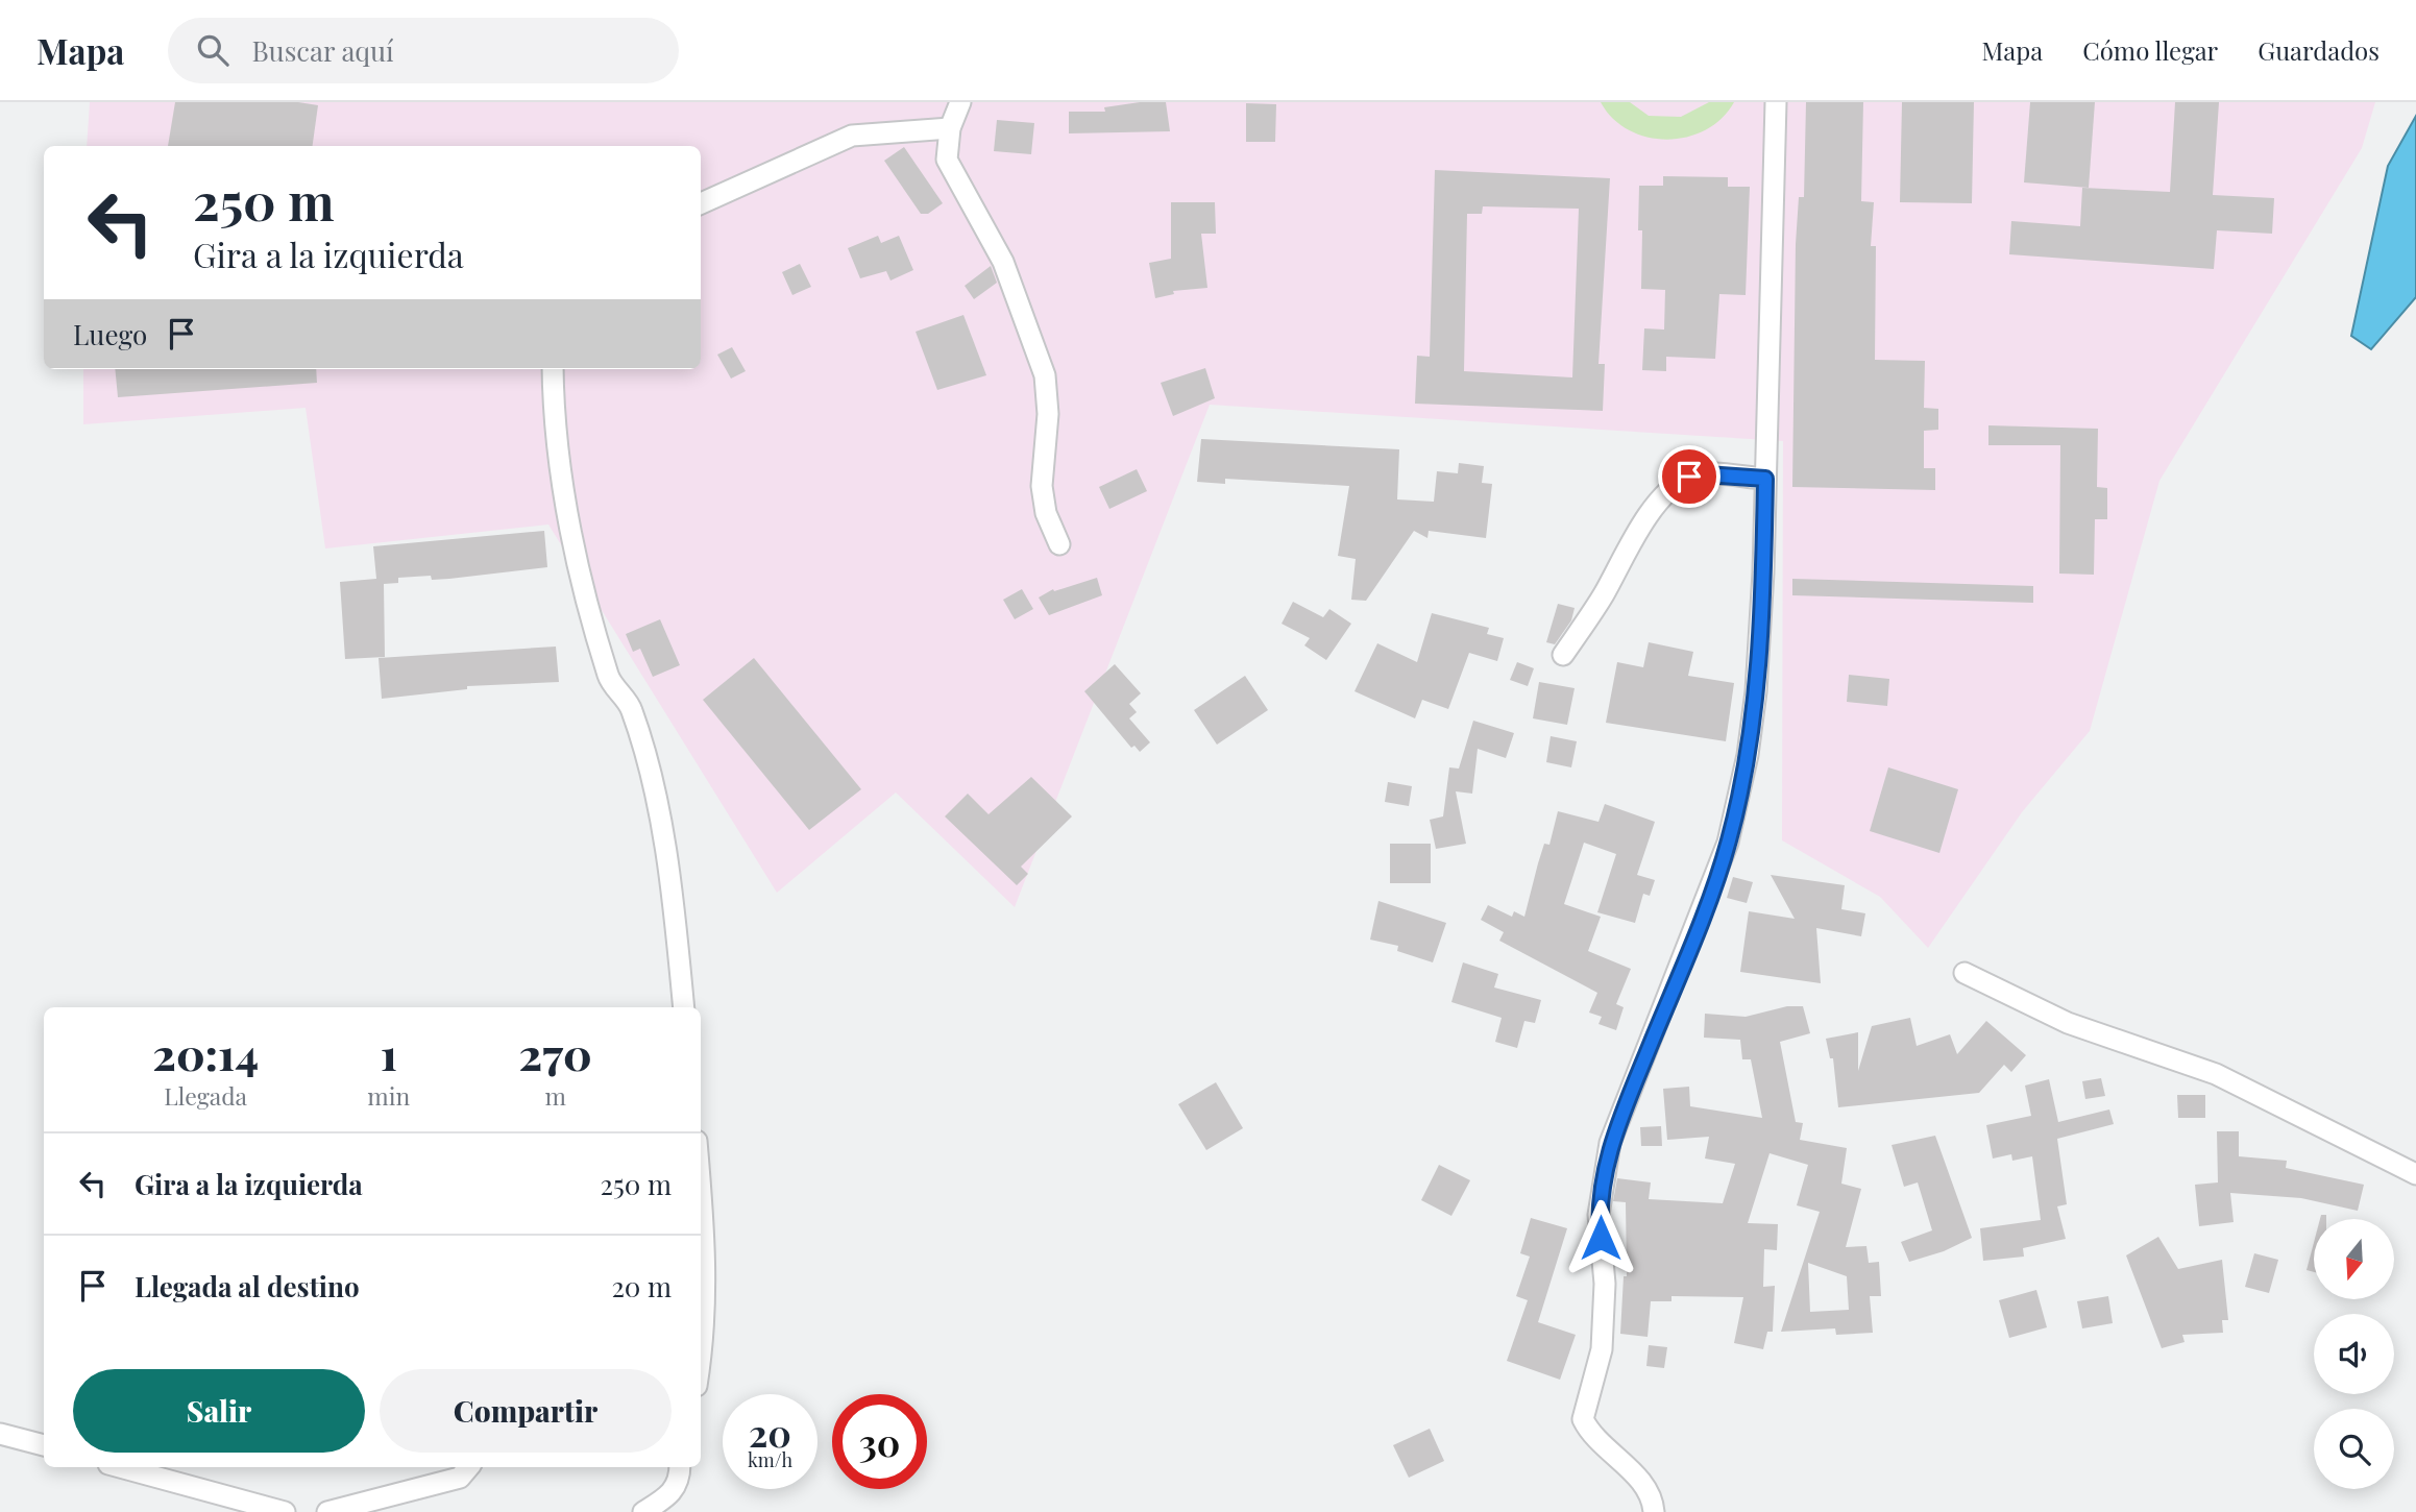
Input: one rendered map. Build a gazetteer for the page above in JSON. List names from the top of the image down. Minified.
{"north":"bottom","page":{"header":"Mapa","search":"Buscar aquí","nav":["Mapa","Cómo llegar","Guardados"],"turn":["250 m","Gira a la izquierda"],"then":"Luego","eta":["20:14","Llegada","1","min","270","m"],"list":[{"name":"Gira a la izquierda","value":"250 m"},{"name":"Llegada al destino","value":"20 m"}],"buttons":["Salir","Compartir"],"speed":"20 km/h","limit":"30"}}
